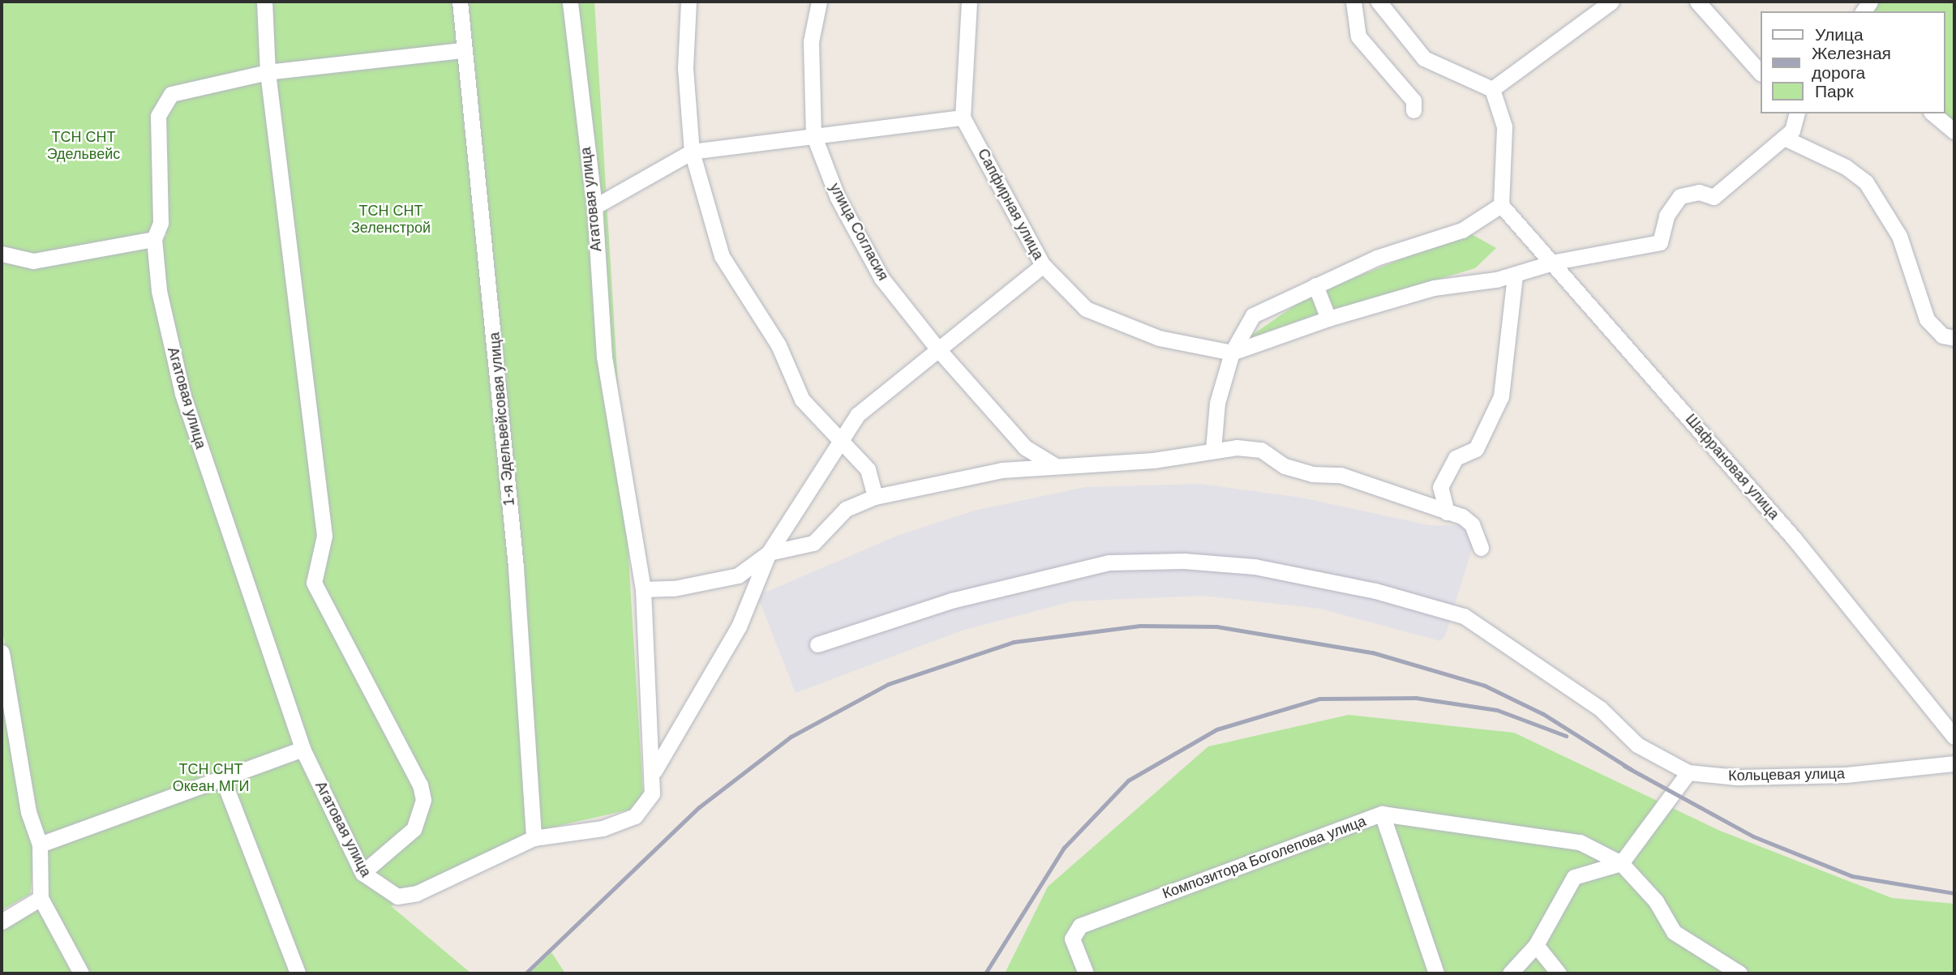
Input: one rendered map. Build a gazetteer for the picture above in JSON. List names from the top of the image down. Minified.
{"streets":{"street":["Агатовая улица","Сапфирная улица","улица Согласия","1-я Эдельвейсовая улица","Шафрановая улица","Кольцевая улица","Композитора Боголепова улица"]},"crossings":[["Агатовая улица","1-я Эдельвейсовая улица"]],"parks":["ТСН СНТ Эдельвейс","ТСН СНТ Зеленстрой","ТСН СНТ Океан МГИ"],"legend":["Улица","Железная дорога","Парк"]}
